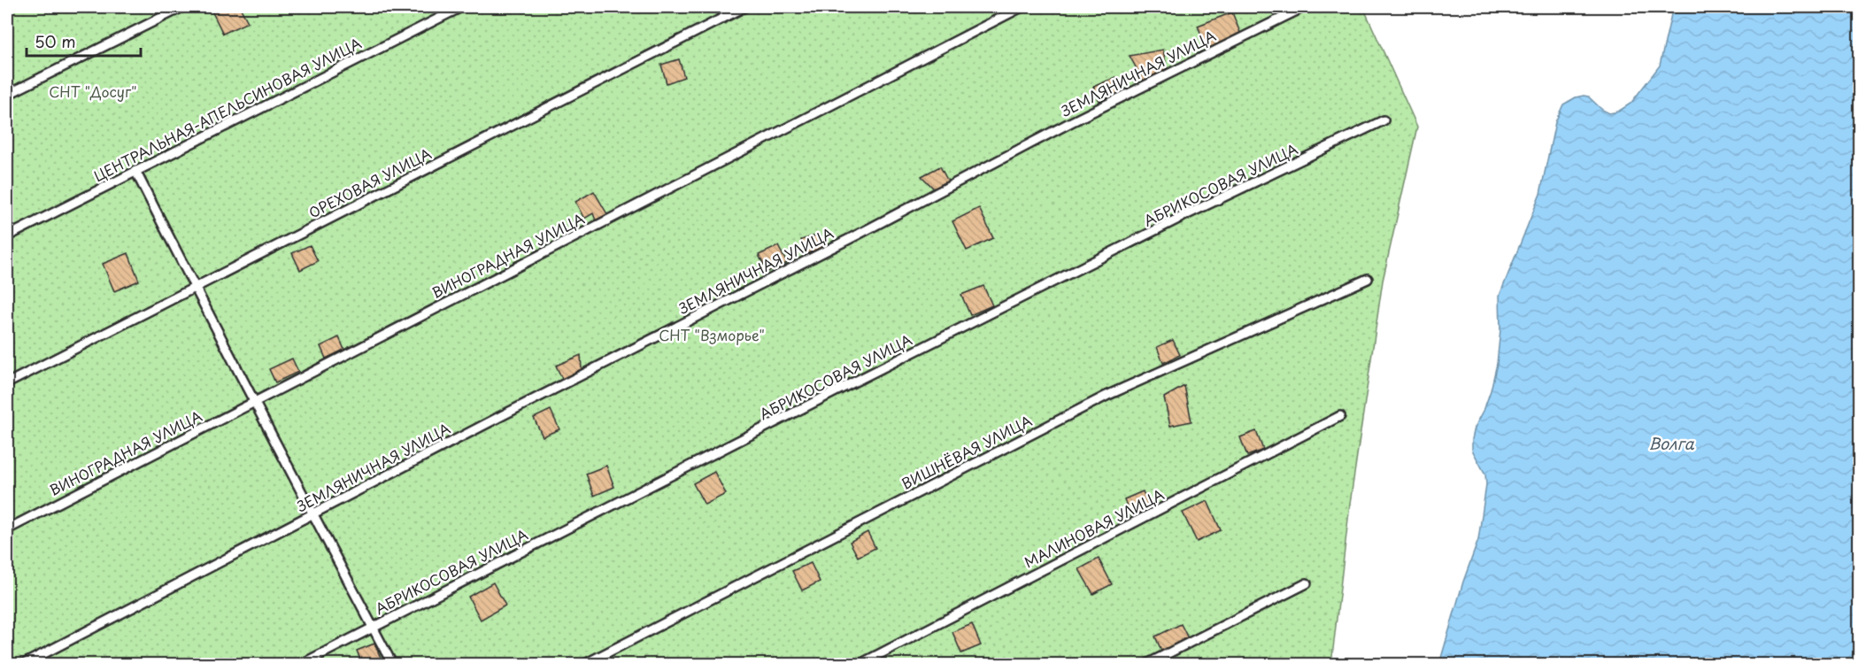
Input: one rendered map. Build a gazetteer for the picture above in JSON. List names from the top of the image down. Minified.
{"streets":{"lane":["ЗЕМЛЯНИЧНАЯ УЛИЦА","ЦЕНТРАЛЬНАЯ-АПЕЛЬСИНОВАЯ УЛИЦА","ОРЕХОВАЯ УЛИЦА","АБРИКОСОВАЯ УЛИЦА","ВИНОГРАДНАЯ УЛИЦА","ВИШНЁВАЯ УЛИЦА","МАЛИНОВАЯ УЛИЦА"]},"water":["Волга"],"parks":["СНТ \"Досуг\"","СНТ \"Взморье\""],"scale_bar":"50 m"}
